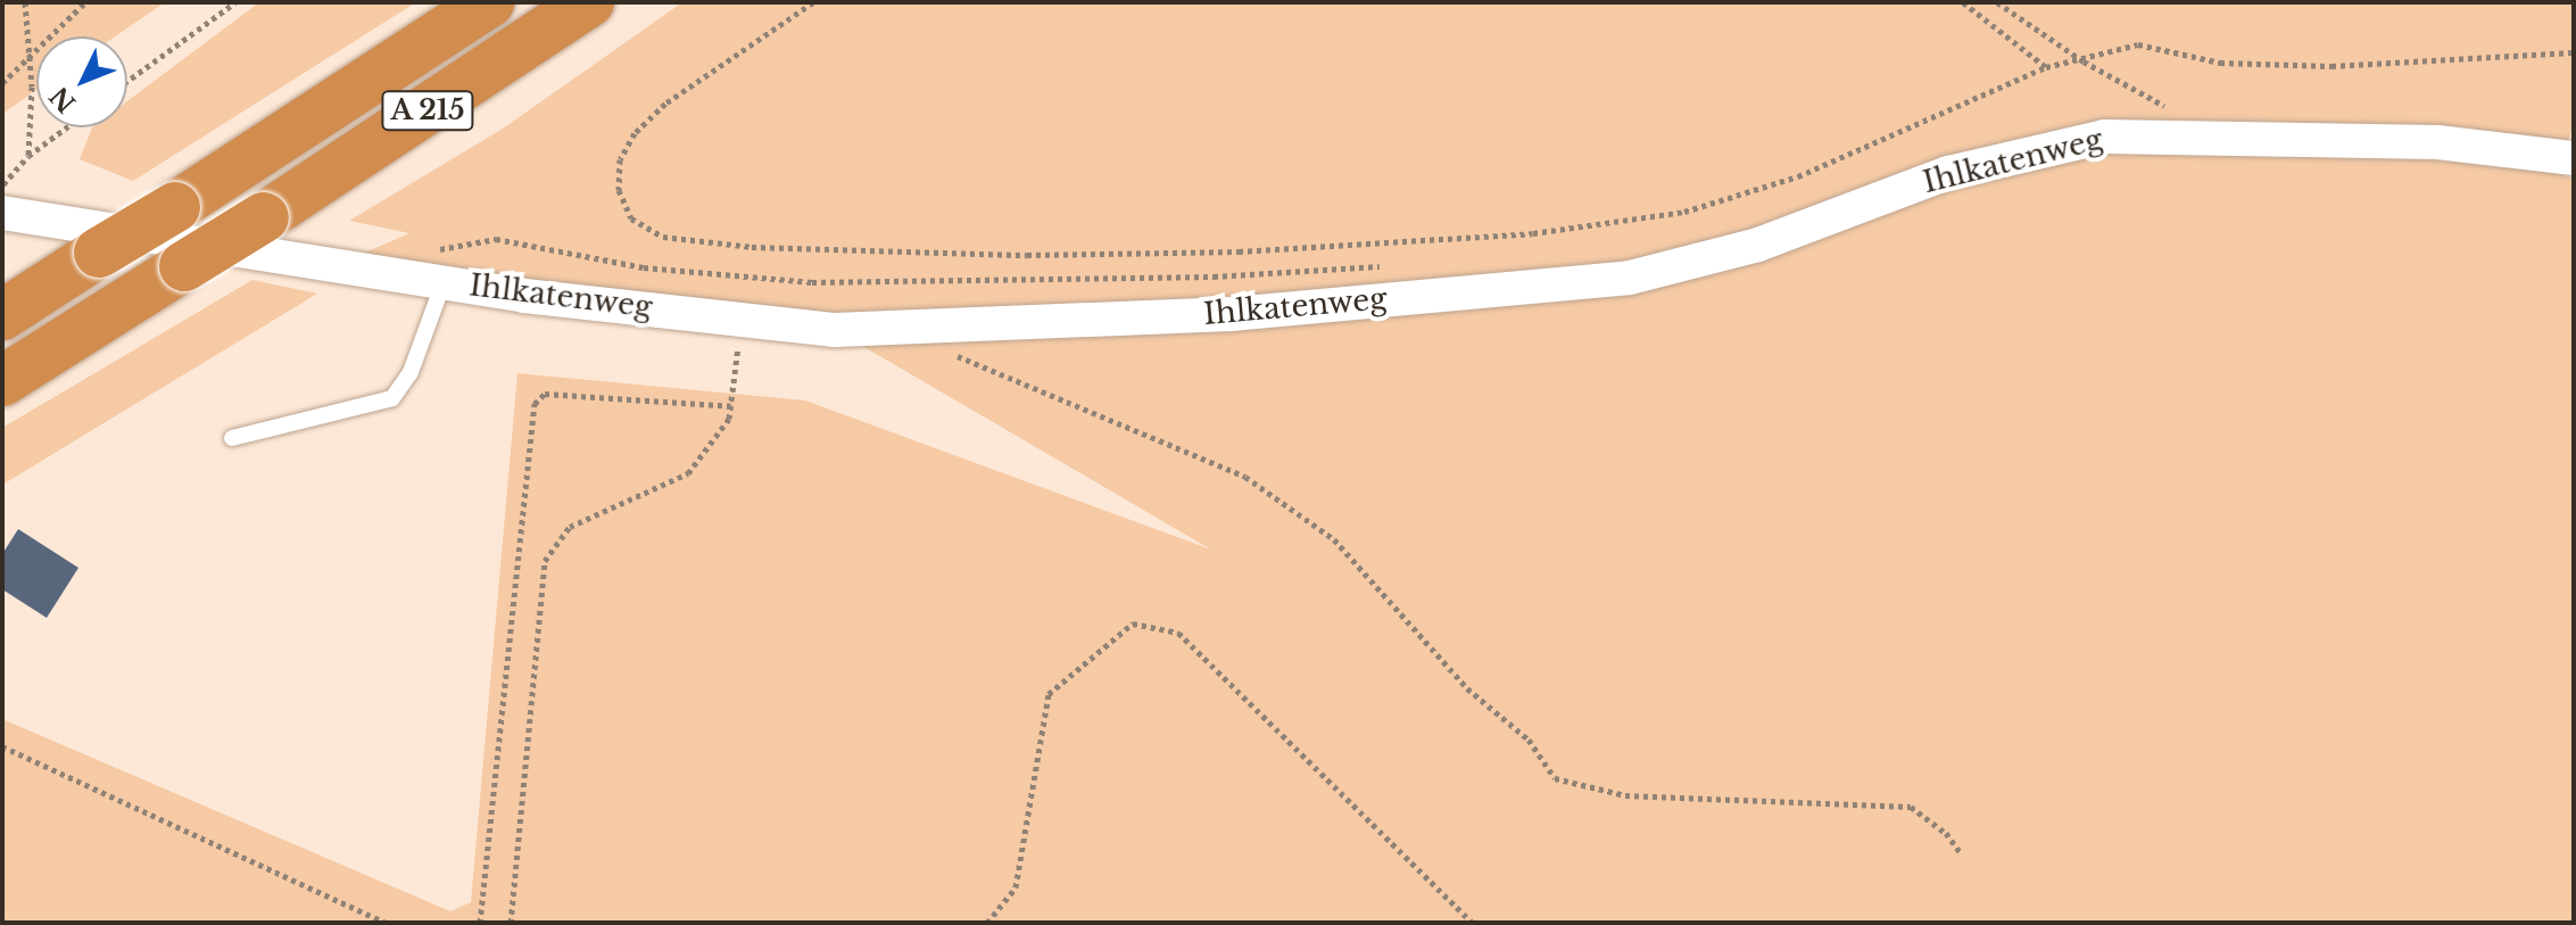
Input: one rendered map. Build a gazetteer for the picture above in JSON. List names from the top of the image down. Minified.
{"streets":{"highway":["A 215"],"street":["Ihlkatenweg"]},"north":"bottom left"}
